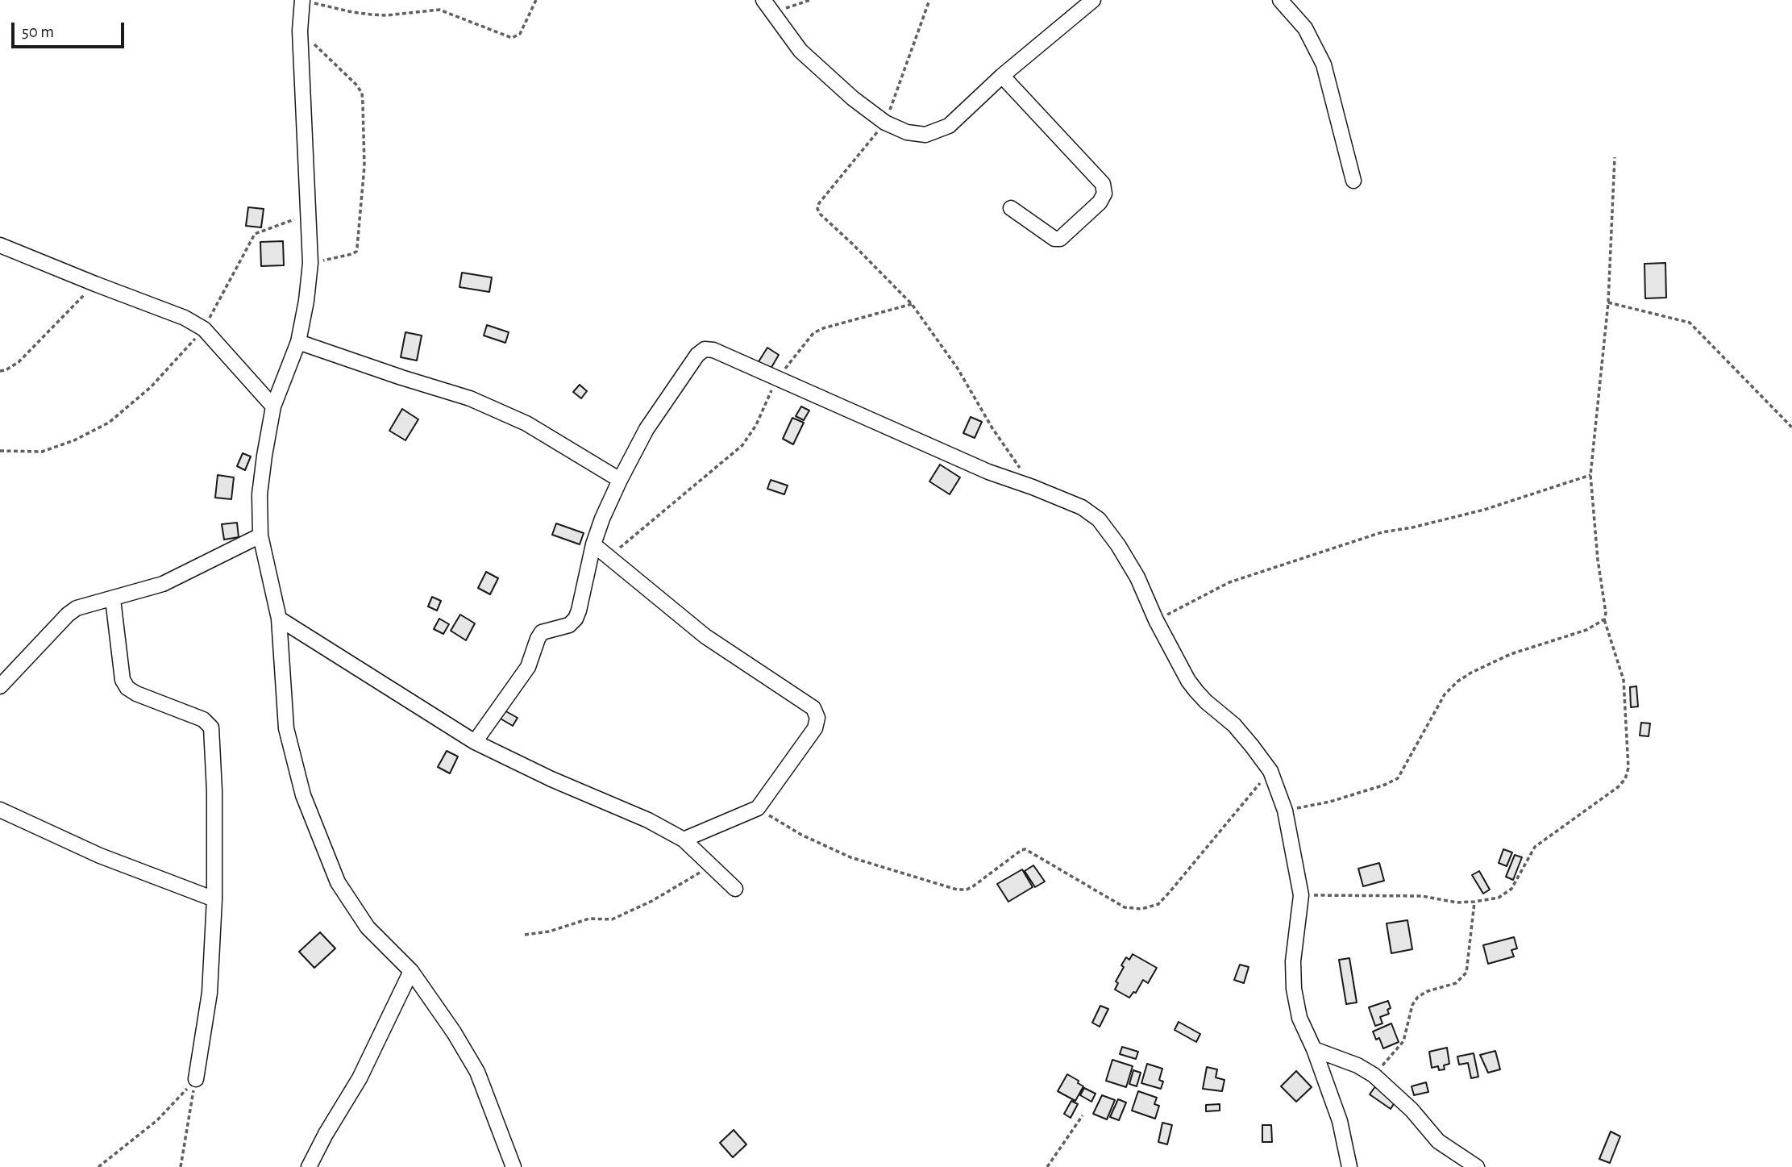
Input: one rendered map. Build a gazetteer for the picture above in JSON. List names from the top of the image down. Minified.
{"scale_bar":"50 m"}
